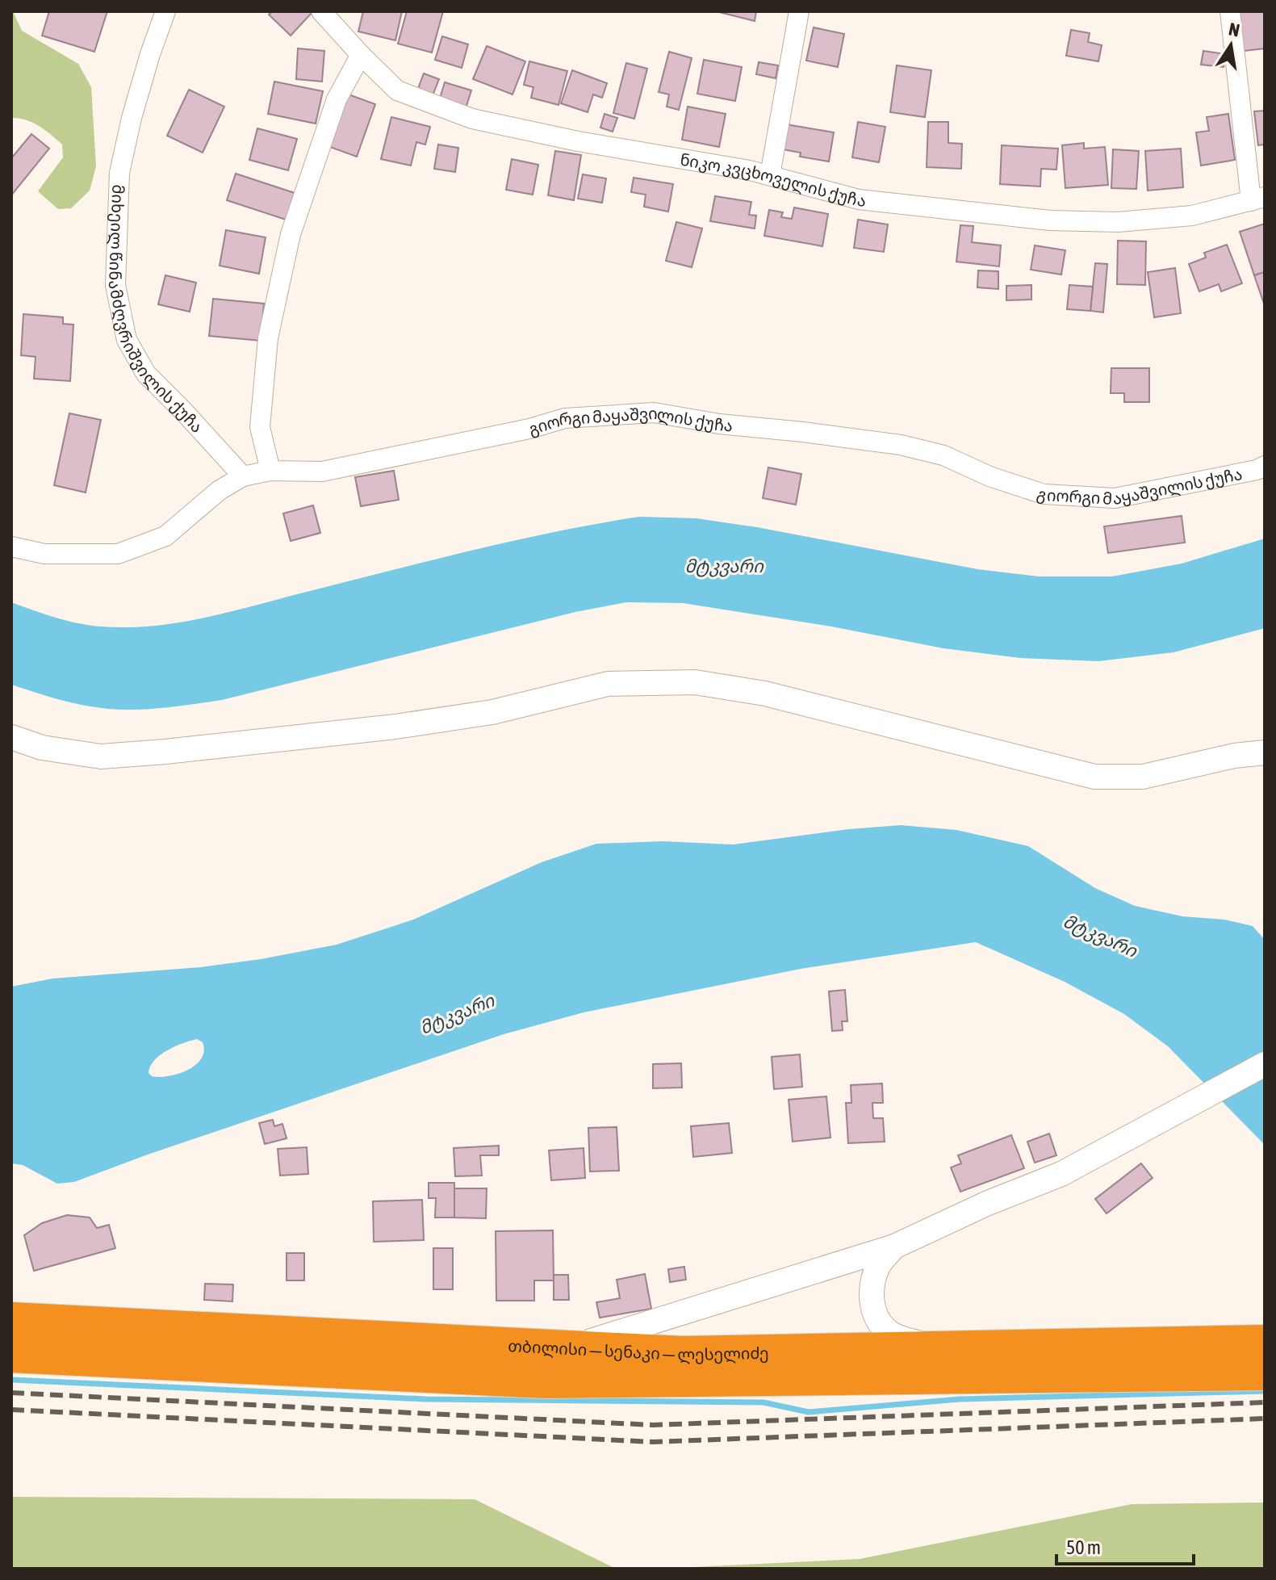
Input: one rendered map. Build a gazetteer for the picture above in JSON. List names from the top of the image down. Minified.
{"streets":{"highway":["თბილისი — სენაკი — ლესელიძე"],"street":["ნიკო კვცხოველის ქუჩა","მიხეილ წინამძღვრიშვილის ქუჩა","გიორგი მაყაშვილის ქუჩა"]},"crossings":[["მიხეილ წინამძღვრიშვილის ქუჩა","გიორგი მაყაშვილის ქუჩა"]],"water":["მტკვარი"],"scale_bar":"50 m","north":"top"}
